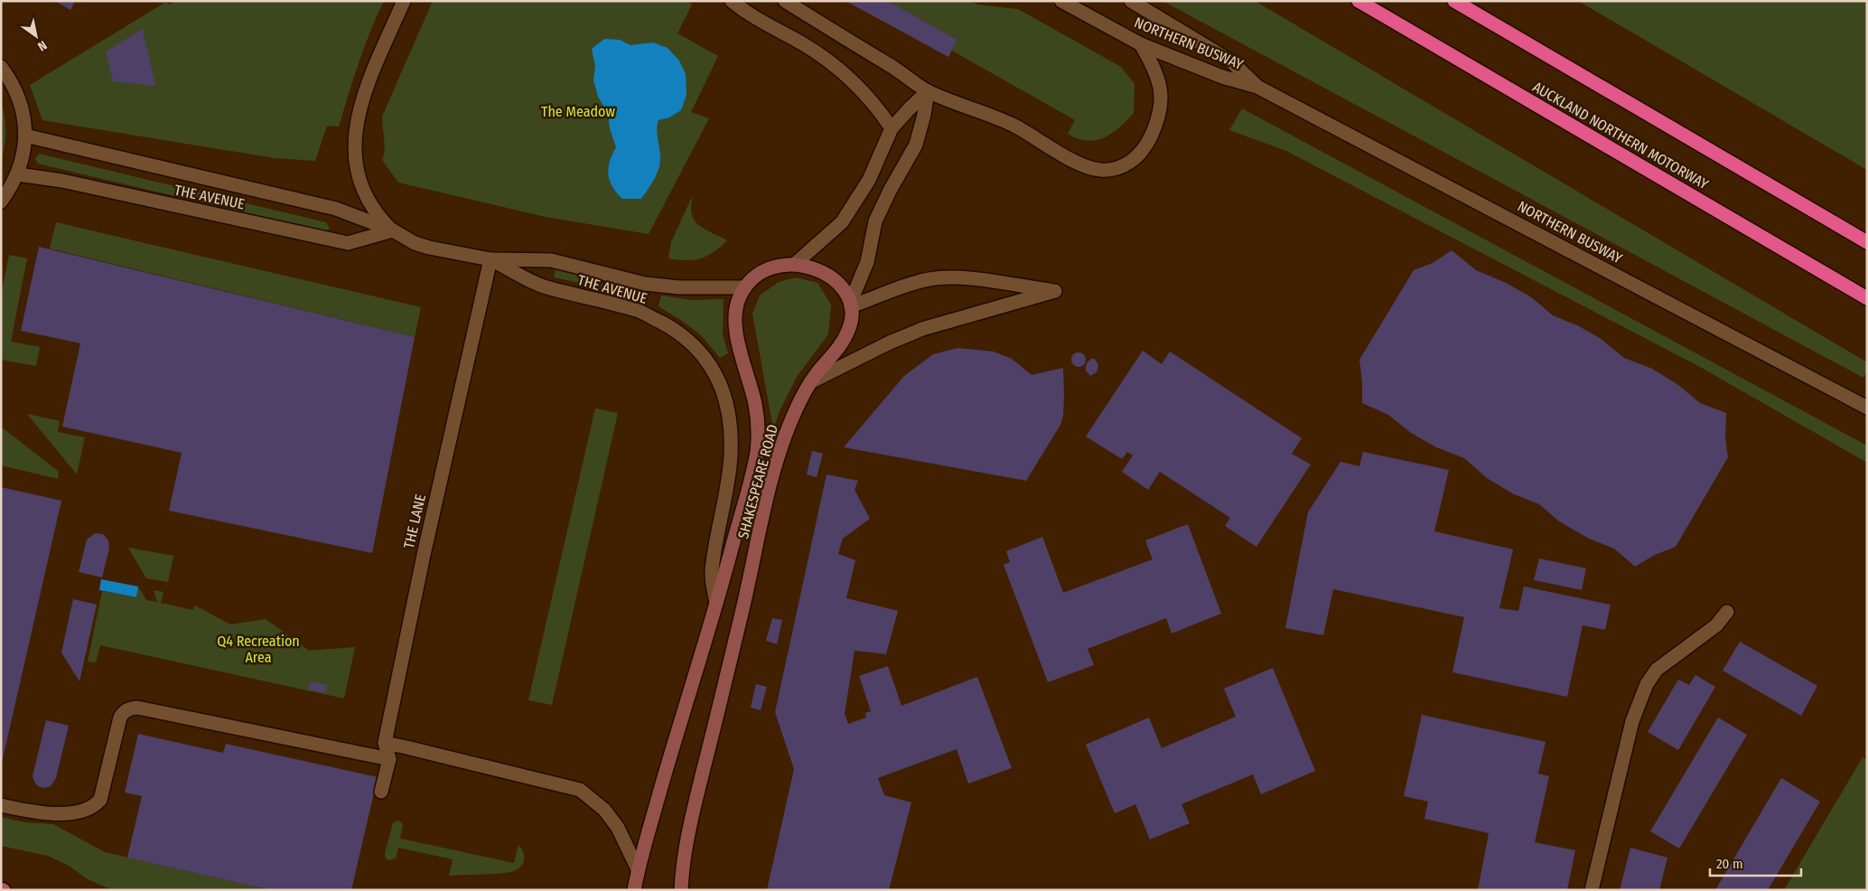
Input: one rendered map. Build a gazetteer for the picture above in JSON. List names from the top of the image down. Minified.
{"streets":{"highway":["AUCKLAND NORTHERN MOTORWAY"],"street":["NORTHERN BUSWAY","THE AVENUE","SHAKESPEARE ROAD","THE LANE"]},"crossings":[["THE AVENUE","SHAKESPEARE ROAD"],["THE AVENUE","THE LANE"]],"parks":["The Meadow","Q4 Recreation Area"],"scale_bar":"20 m","north":"bottom right"}
